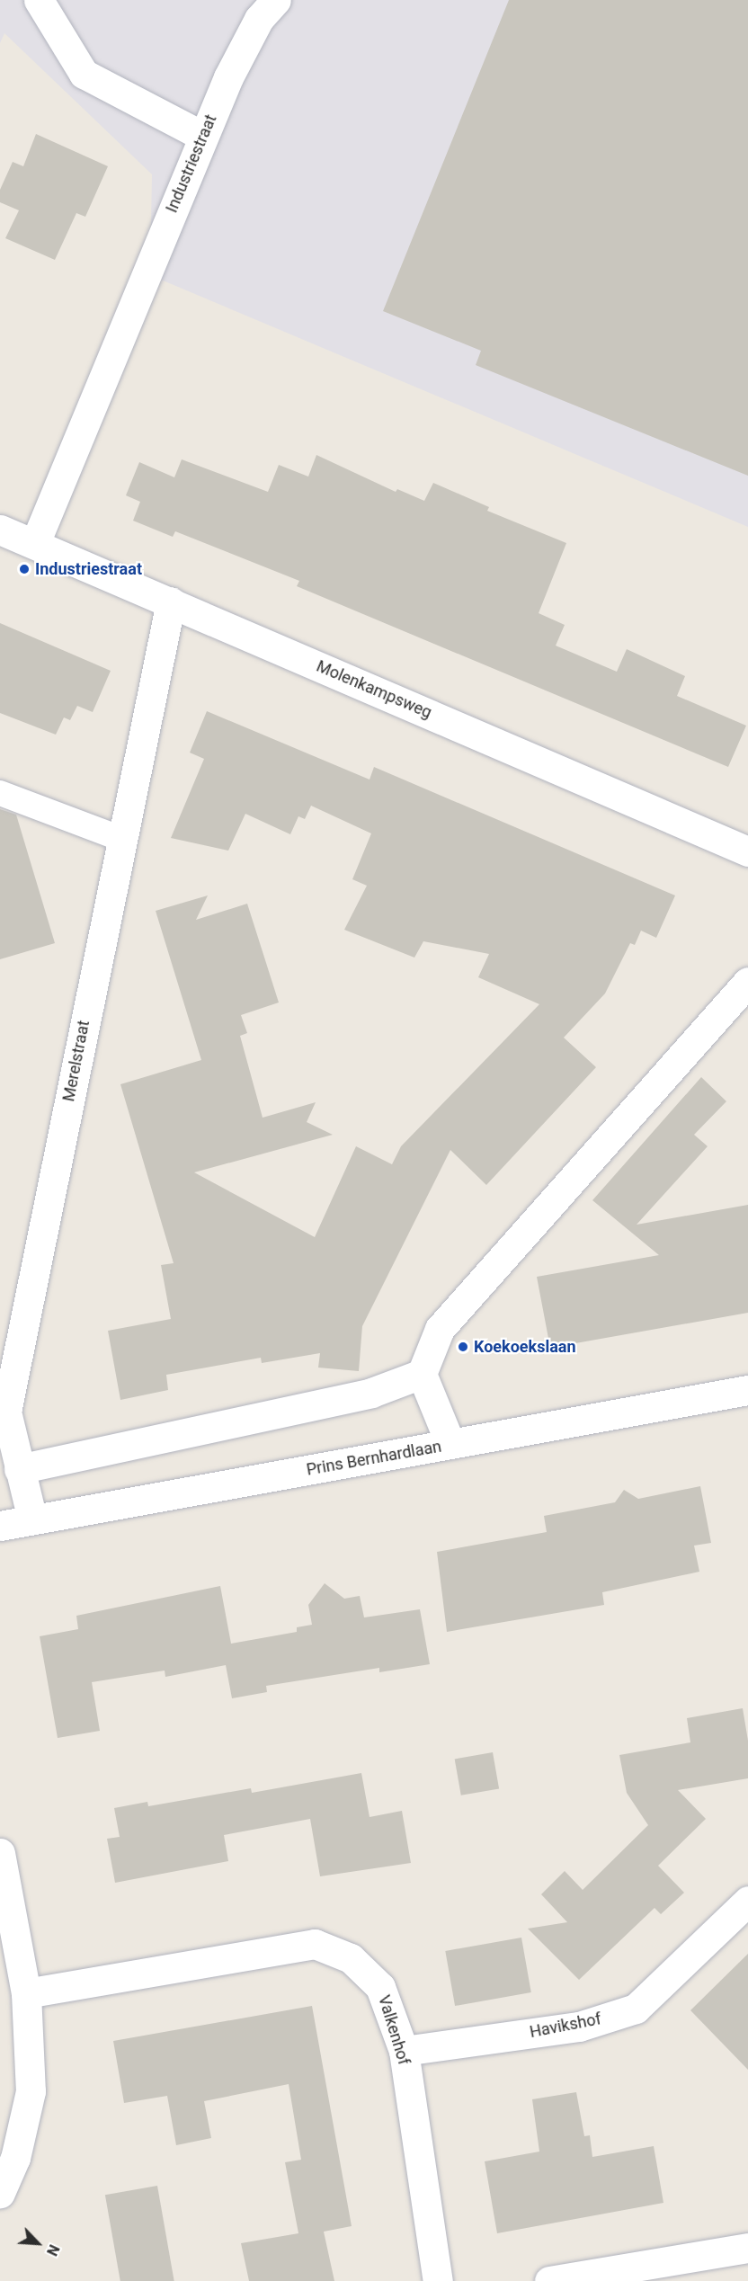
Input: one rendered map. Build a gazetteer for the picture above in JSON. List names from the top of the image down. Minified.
{"streets":{"street":["Industriestraat","Molenkampsweg","Merelstraat","Prins Bernhardlaan","Havikshof","Valkenhof"]},"crossings":[["Industriestraat","Molenkampsweg"],["Molenkampsweg","Merelstraat"],["Merelstraat","Prins Bernhardlaan"],["Havikshof","Valkenhof"]],"places":["Industriestraat","Koekoekslaan"],"north":"bottom right"}
